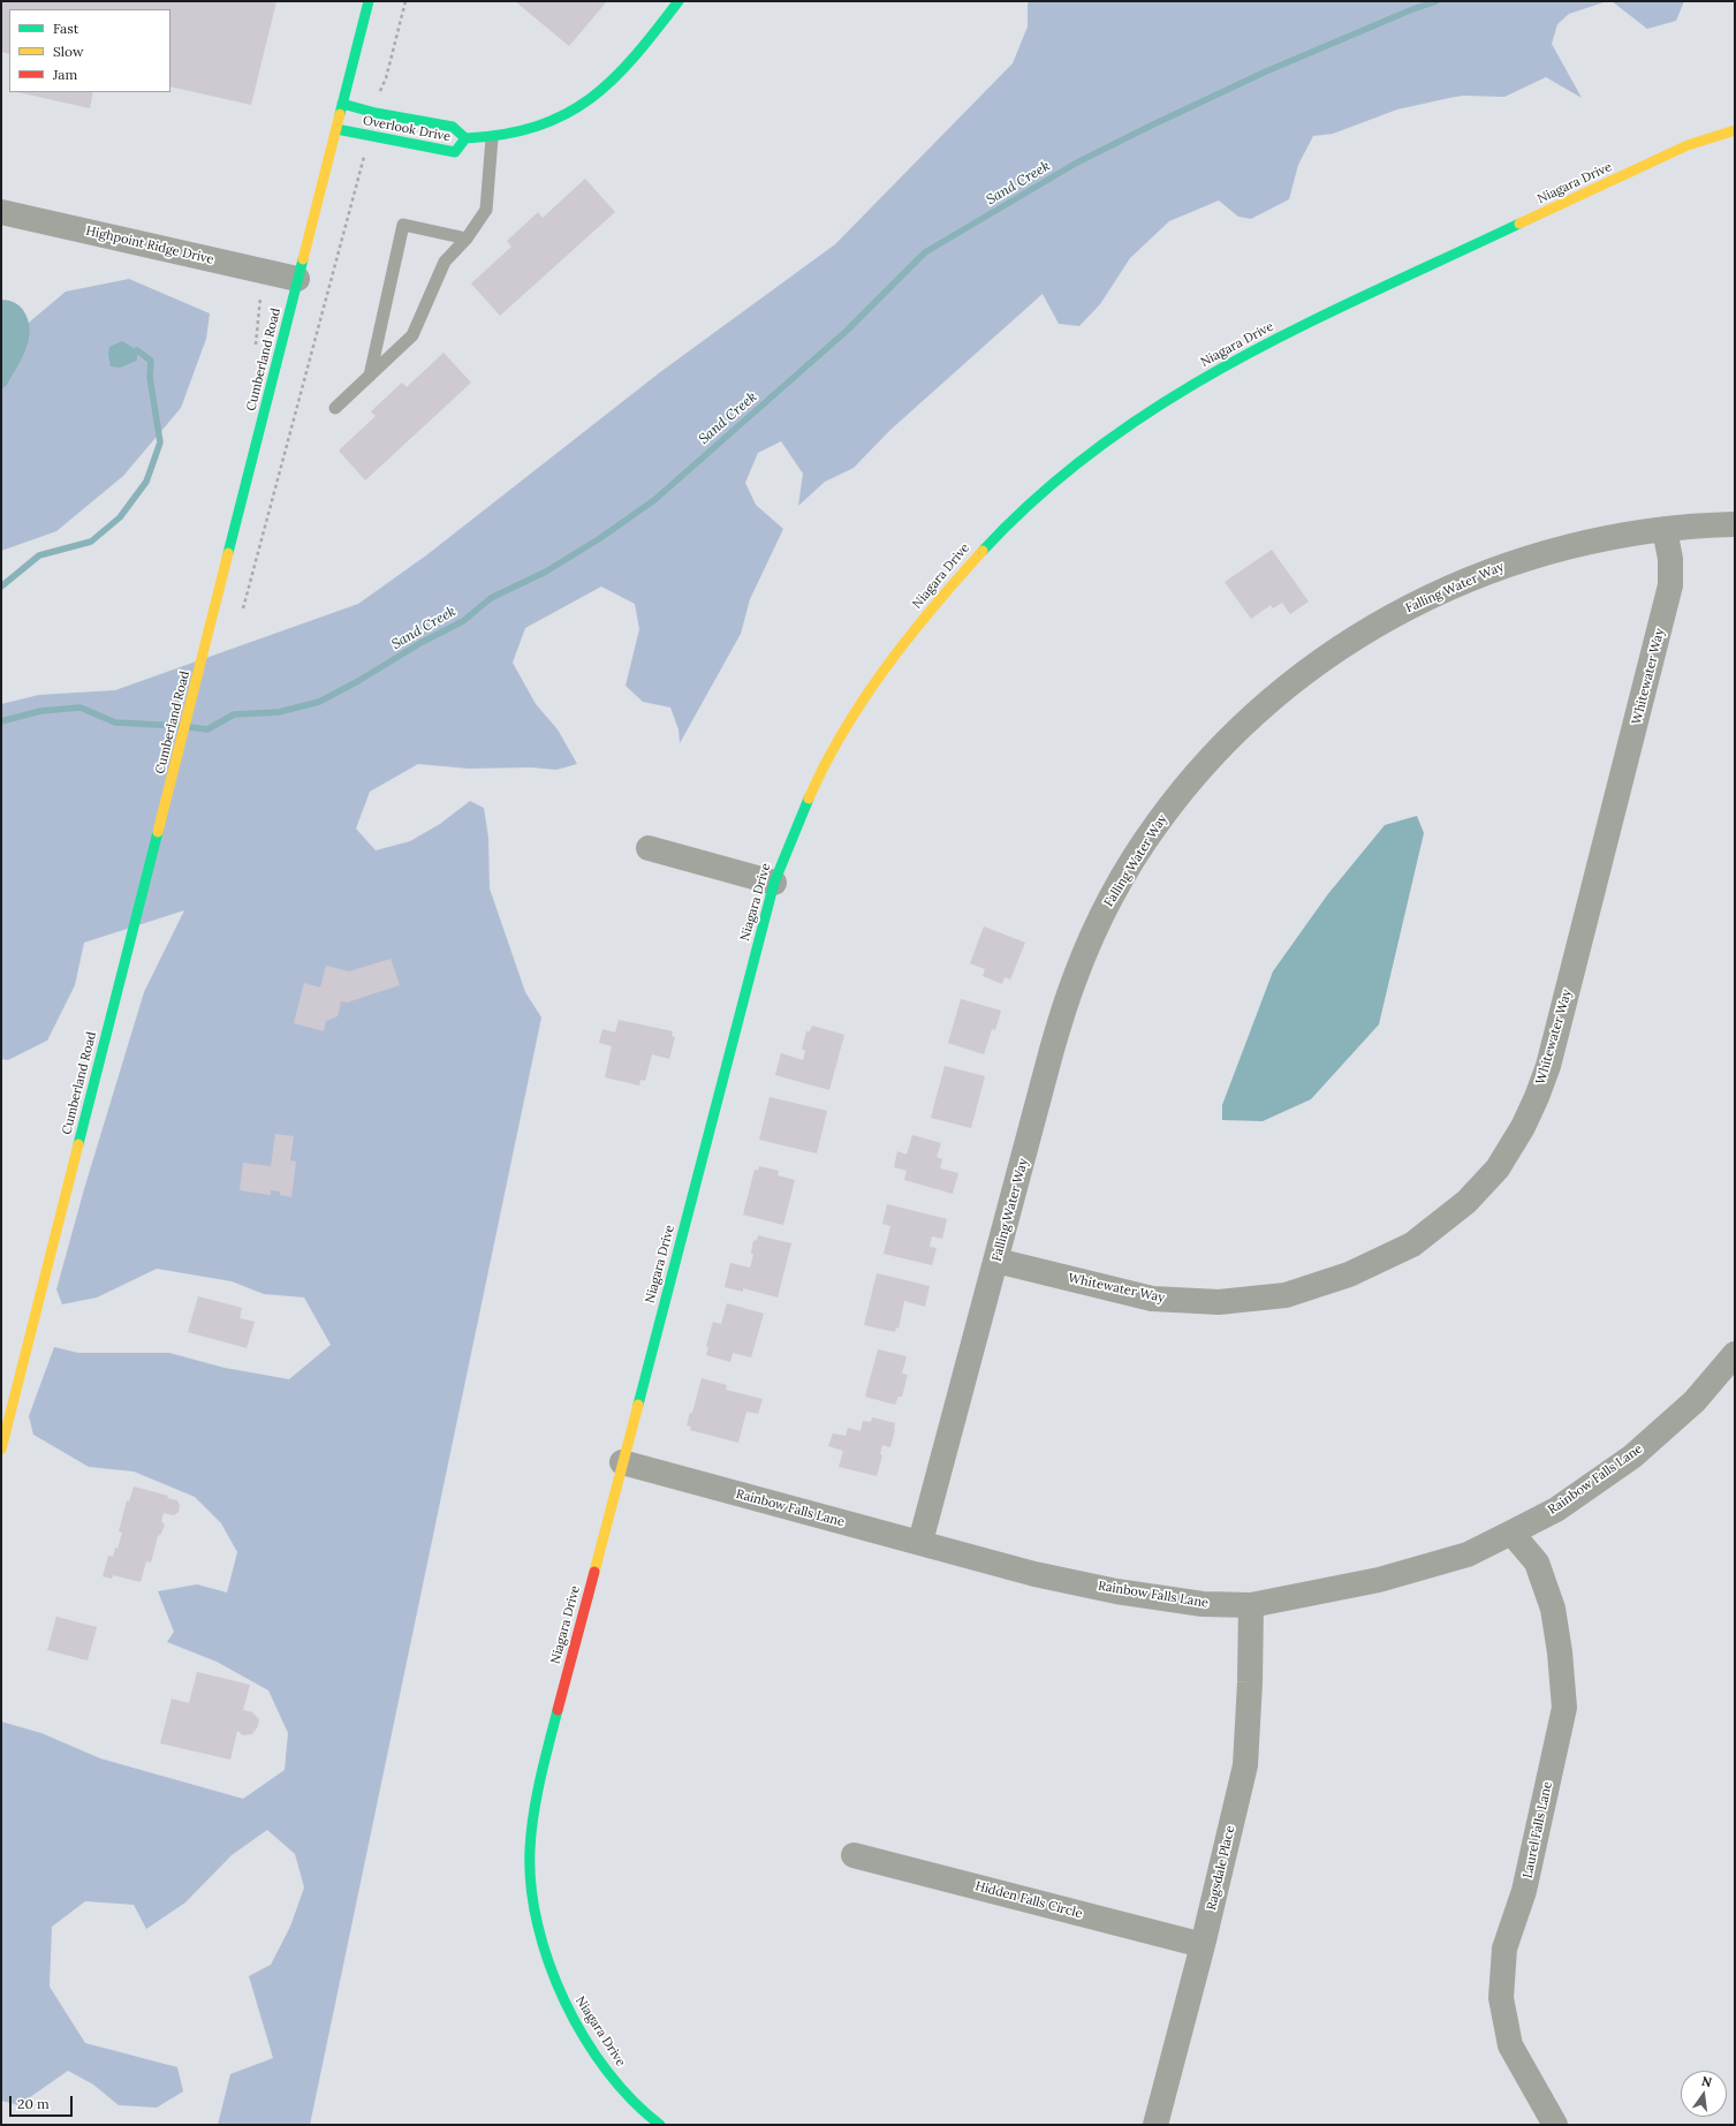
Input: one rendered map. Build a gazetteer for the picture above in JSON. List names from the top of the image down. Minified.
{"streets":{"street":["Overlook Drive","Niagara Drive","Highpoint Ridge Drive","Cumberland Road","Falling Water Way","Whitewater Way","Rainbow Falls Lane","Laurel Falls Lane","Ragsdale Place","Hidden Falls Circle"]},"crossings":[["Overlook Drive","Cumberland Road"],["Niagara Drive","Rainbow Falls Lane"],["Highpoint Ridge Drive","Cumberland Road"],["Falling Water Way","Whitewater Way"],["Falling Water Way","Rainbow Falls Lane"],["Rainbow Falls Lane","Laurel Falls Lane"],["Rainbow Falls Lane","Ragsdale Place"],["Ragsdale Place","Hidden Falls Circle"]],"water":["Sand Creek"],"legend":["Fast","Slow","Jam"],"scale_bar":"20 m","north":"top"}
